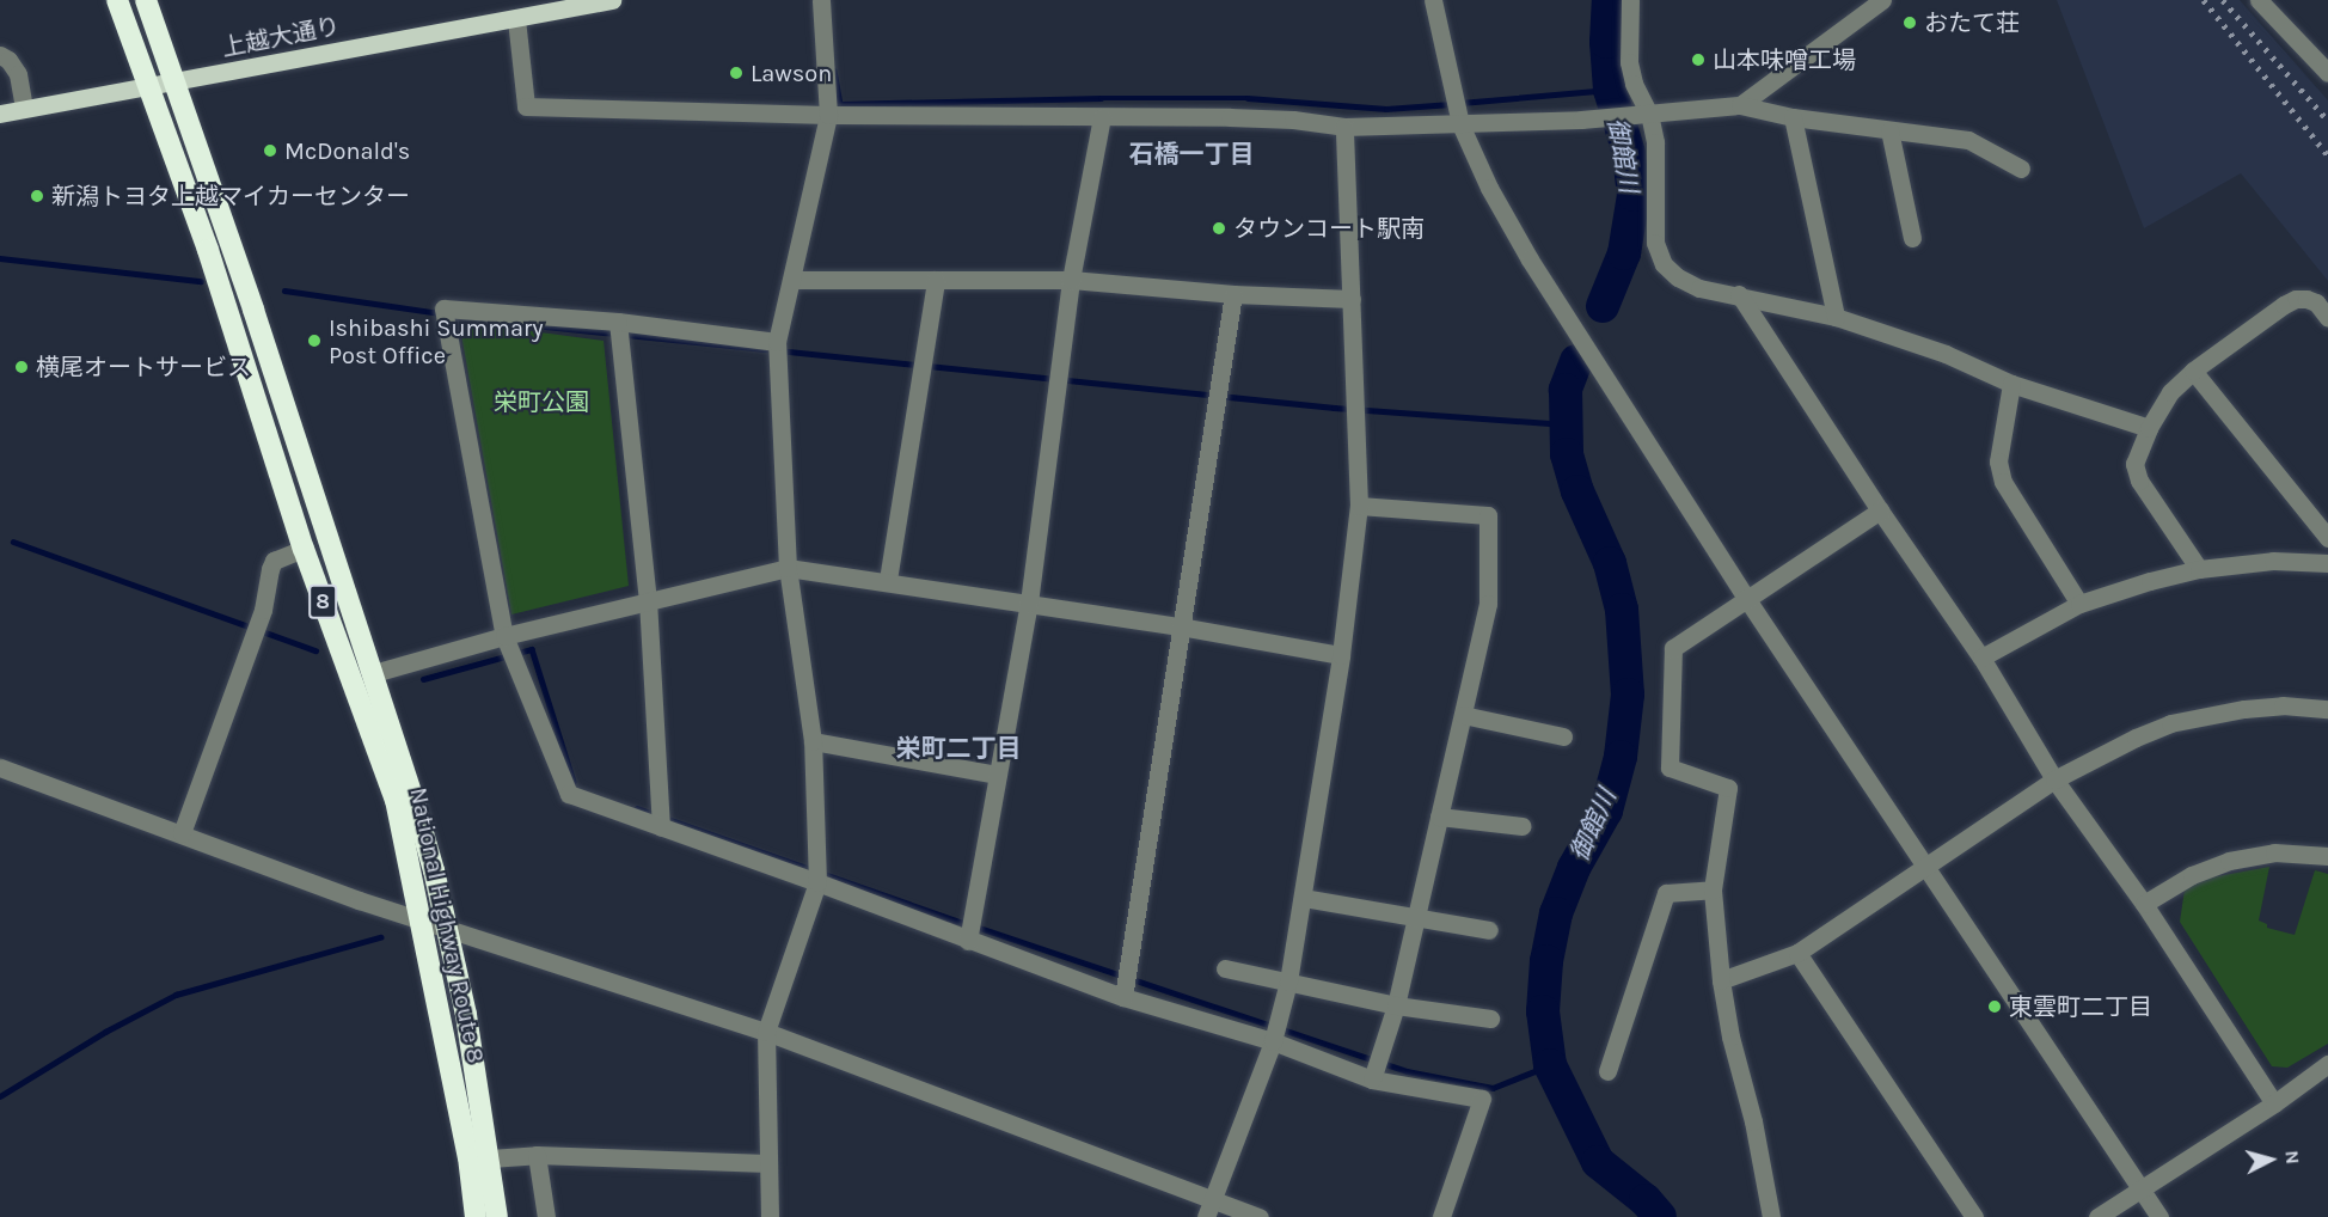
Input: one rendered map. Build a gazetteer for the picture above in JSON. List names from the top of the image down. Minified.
{"streets":{"highway":["8","National Highway Route 8"],"main road":["上越大通り"]},"crossings":[["上越大通り","National Highway Route 8"]],"districts":["石橋一丁目","栄町二丁目"],"water":["御館川"],"parks":["栄町公園"],"places":["おたて荘","山本味噌工場","Lawson","McDonald's","新潟トヨタ上越マイカーセンター","タウンコート駅南","Ishibashi Summary Post Office","横尾オートサービス","東雲町二丁目"],"north":"right"}
